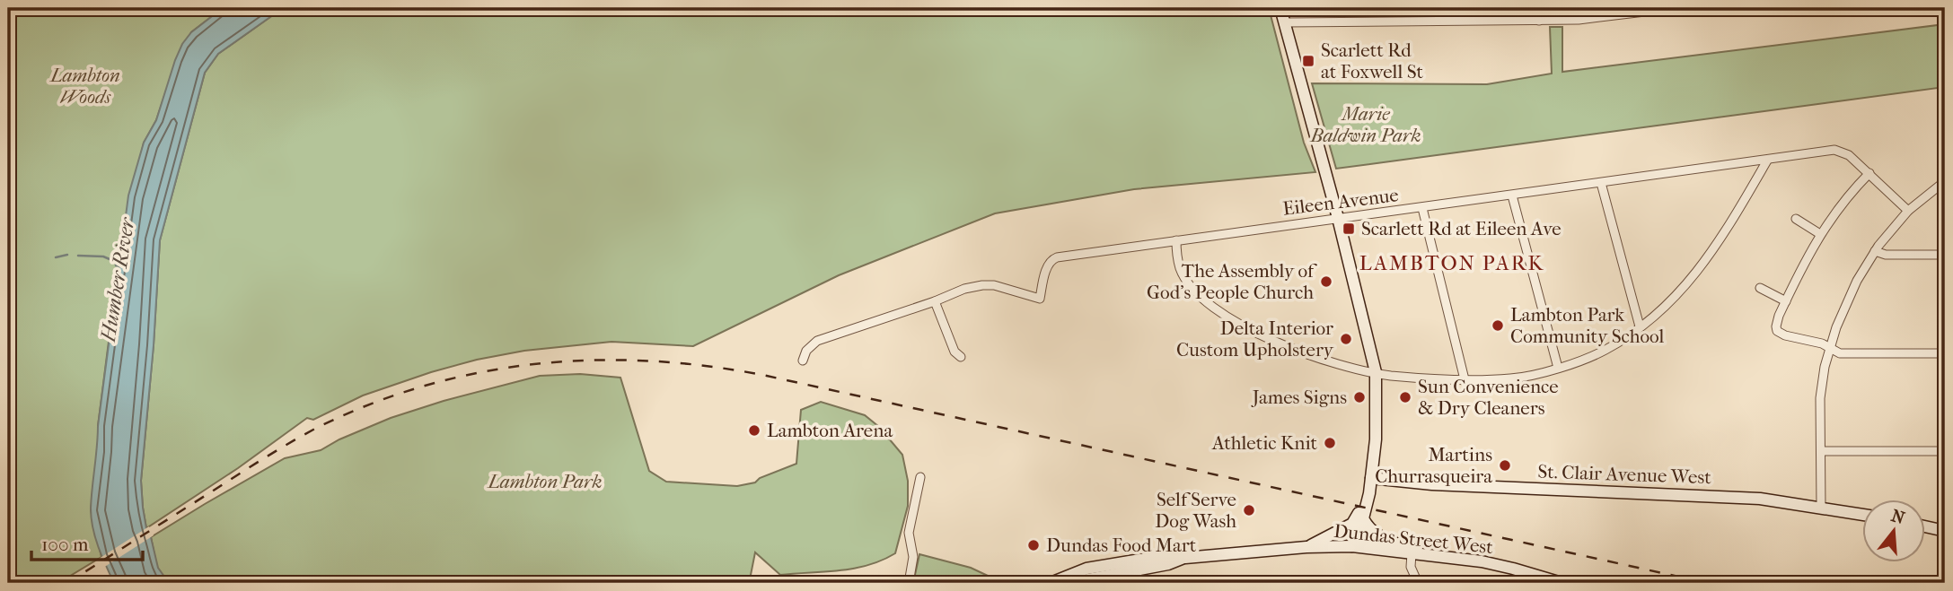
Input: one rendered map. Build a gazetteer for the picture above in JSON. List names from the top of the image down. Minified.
{"streets":{"main road":["St. Clair Avenue West","Dundas Street West"],"street":["Eileen Avenue"]},"districts":["LAMBTON PARK"],"water":["Humber River"],"parks":["Lambton Woods","Marie Baldwin Park","Lambton Park"],"places":{"transit":["Scarlett Rd at Foxwell St","Scarlett Rd at Eileen Ave"],"other":["The Assembly of God's People Church","Lambton Park Community School","Delta Interior Custom Upholstery","James Signs","Sun Convenience & Dry Cleaners","Lambton Arena","Athletic Knit","Martins Churrasqueira","Self Serve Dog Wash","Dundas Food Mart"]},"scale_bar":"100 m","north":"top"}
